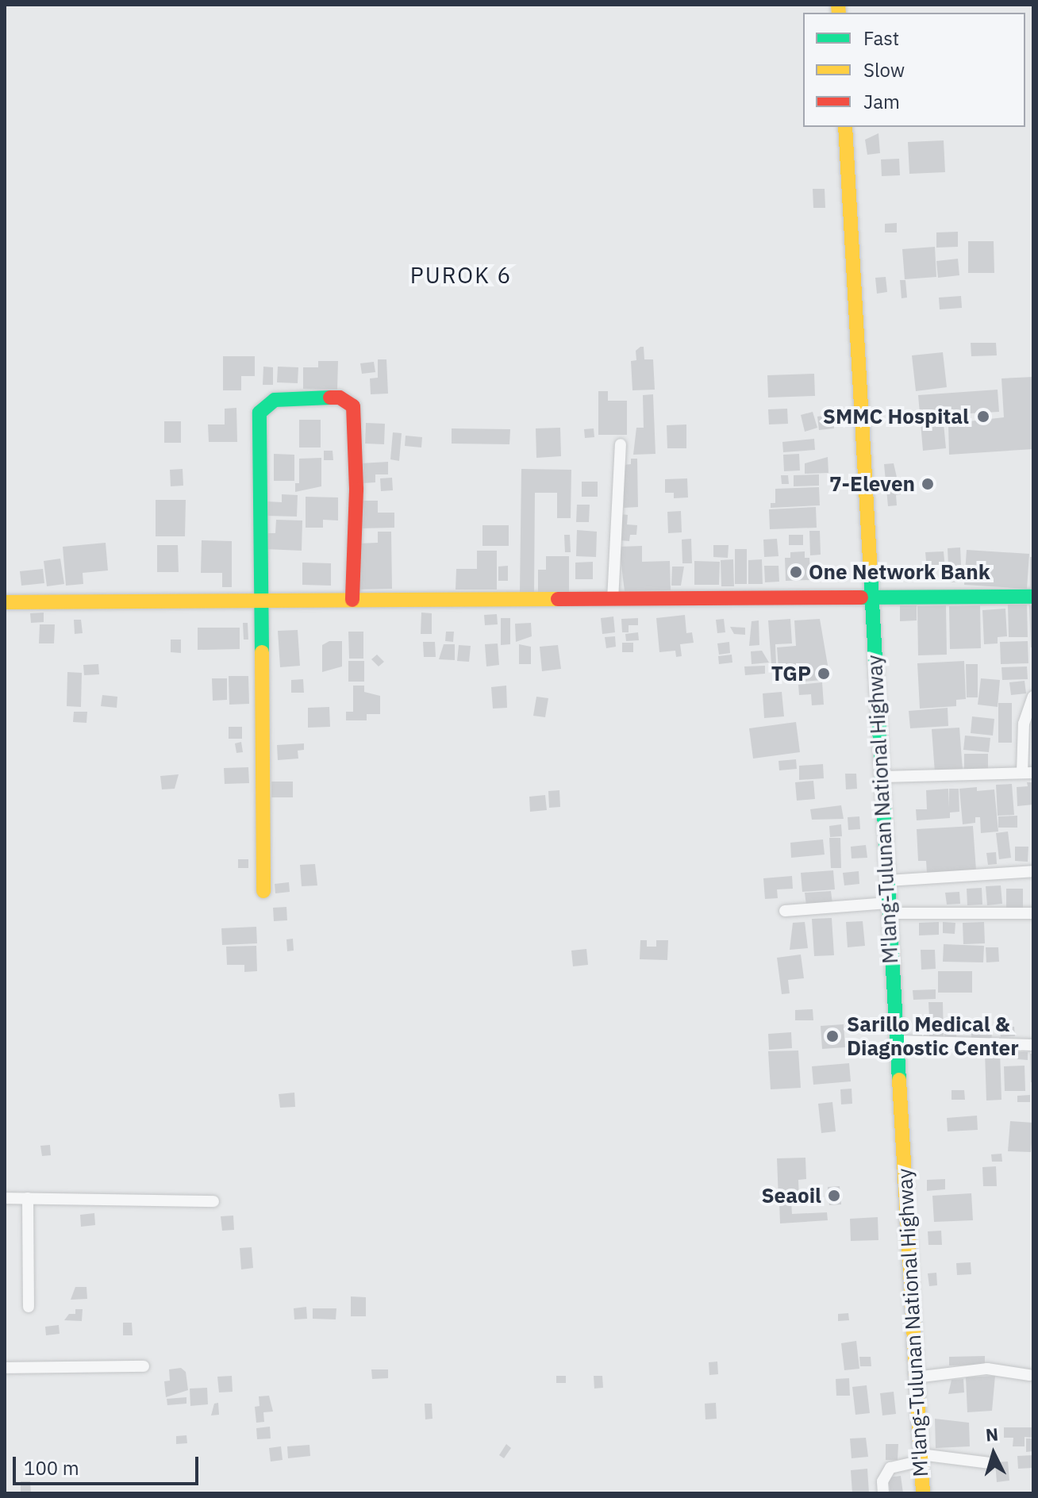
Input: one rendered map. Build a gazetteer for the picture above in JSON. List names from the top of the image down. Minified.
{"streets":{"main road":["M'lang-Tulunan National Highway"]},"districts":["PUROK 6"],"places":["SMMC Hospital","7-Eleven","One Network Bank","TGP","Sarillo Medical & Diagnostic Center","Seaoil"],"legend":["Fast","Slow","Jam"],"scale_bar":"100 m","north":"top"}
